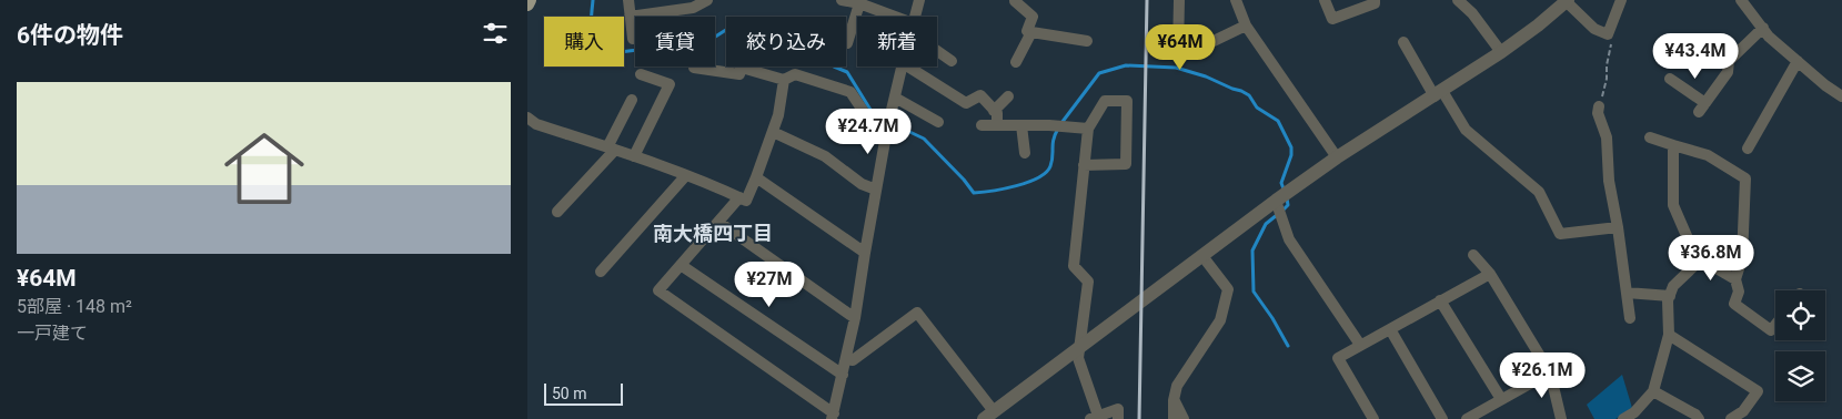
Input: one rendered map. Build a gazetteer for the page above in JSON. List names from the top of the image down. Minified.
{"districts":["南大橋四丁目"],"scale_bar":"50 m","page":{"heading":"6件の物件","chip":["購入","賃貸","絞り込み","新着"],"price":["¥64M","¥43.4M","¥24.7M","¥36.8M","¥27M","¥26.1M"],"list":[{"name":"¥64M","note":"5部屋 · 148 m² · 一戸建て"}],"scale":"50 m"}}
